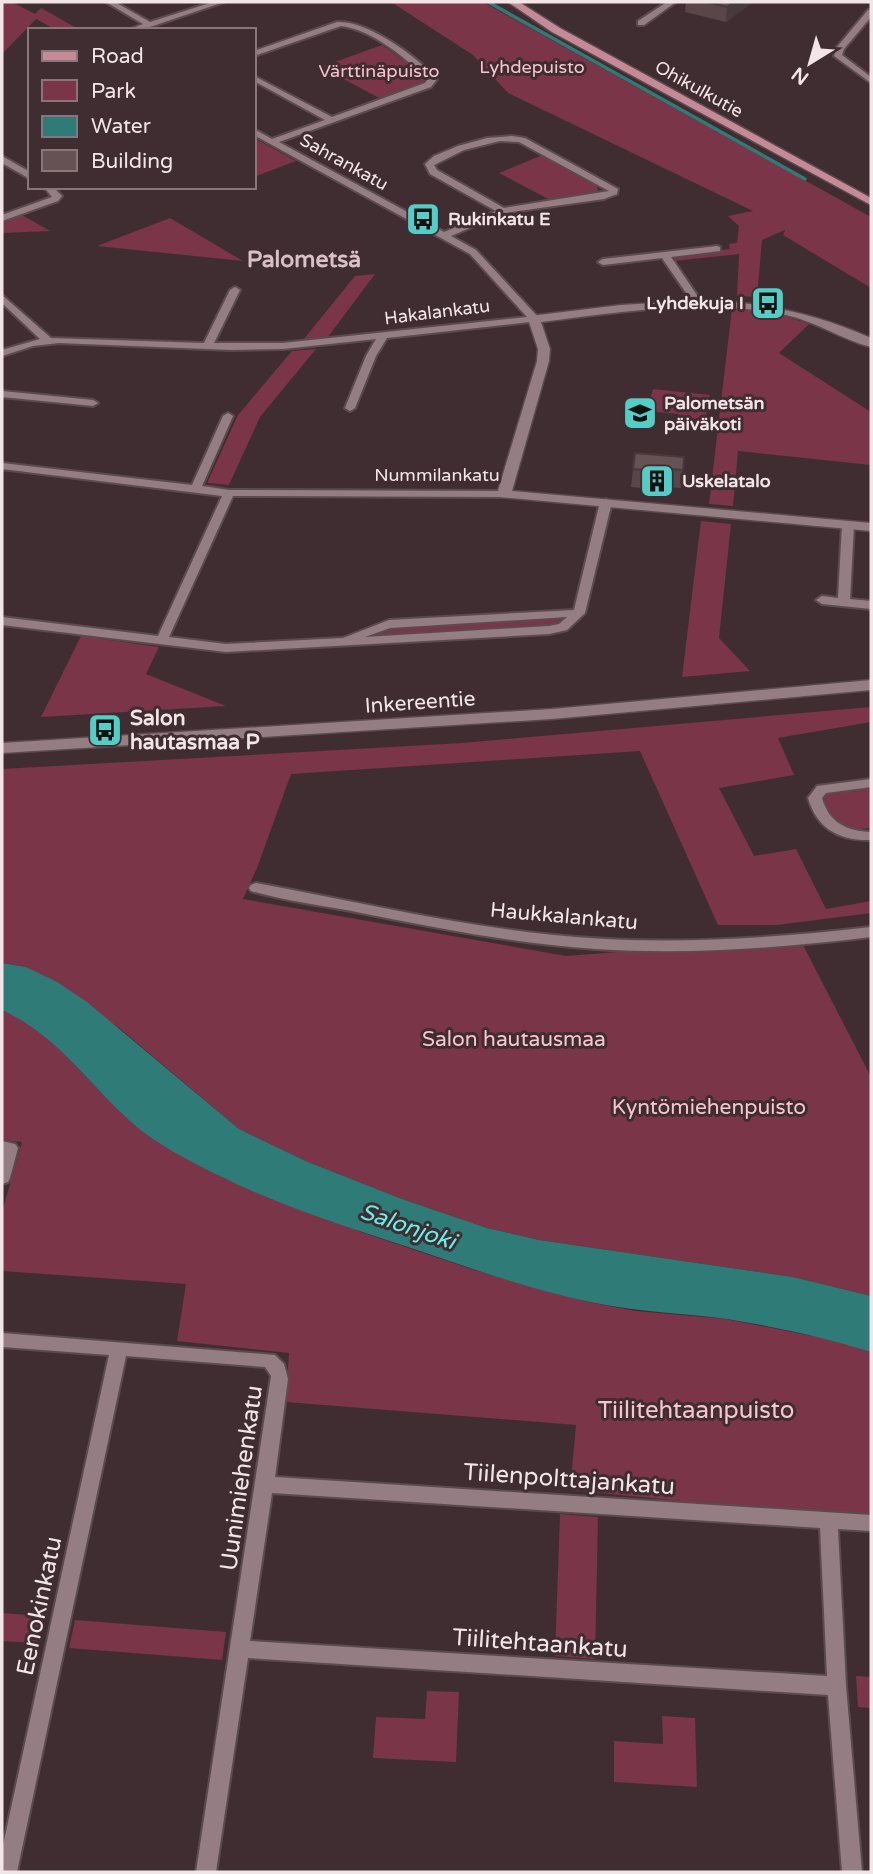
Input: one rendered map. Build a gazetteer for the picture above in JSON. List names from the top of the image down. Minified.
{"streets":{"main road":["Ohikulkutie"],"street":["Sahrankatu","Hakalankatu","Nummilankatu","Inkereentie","Haukkalankatu","Uunimiehenkatu","Tiilenpolttajankatu","Eenokinkatu","Tiilitehtaankatu"]},"crossings":[["Sahrankatu","Hakalankatu"],["Sahrankatu","Nummilankatu"],["Uunimiehenkatu","Tiilenpolttajankatu"],["Uunimiehenkatu","Eenokinkatu"],["Uunimiehenkatu","Tiilitehtaankatu"]],"districts":["Palometsä"],"water":["Salonjoki"],"parks":["Lyhdepuisto","Värttinäpuisto","Salon hautausmaa","Kyntömiehenpuisto","Tiilitehtaanpuisto"],"places":{"bus stop":["Rukinkatu E","Lyhdekuja I","Salon hautasmaa P"],"school or university":["Palometsän päiväkoti"],"building":["Uskelatalo"]},"legend":["Road","Park","Water","Building"],"north":"bottom left"}
